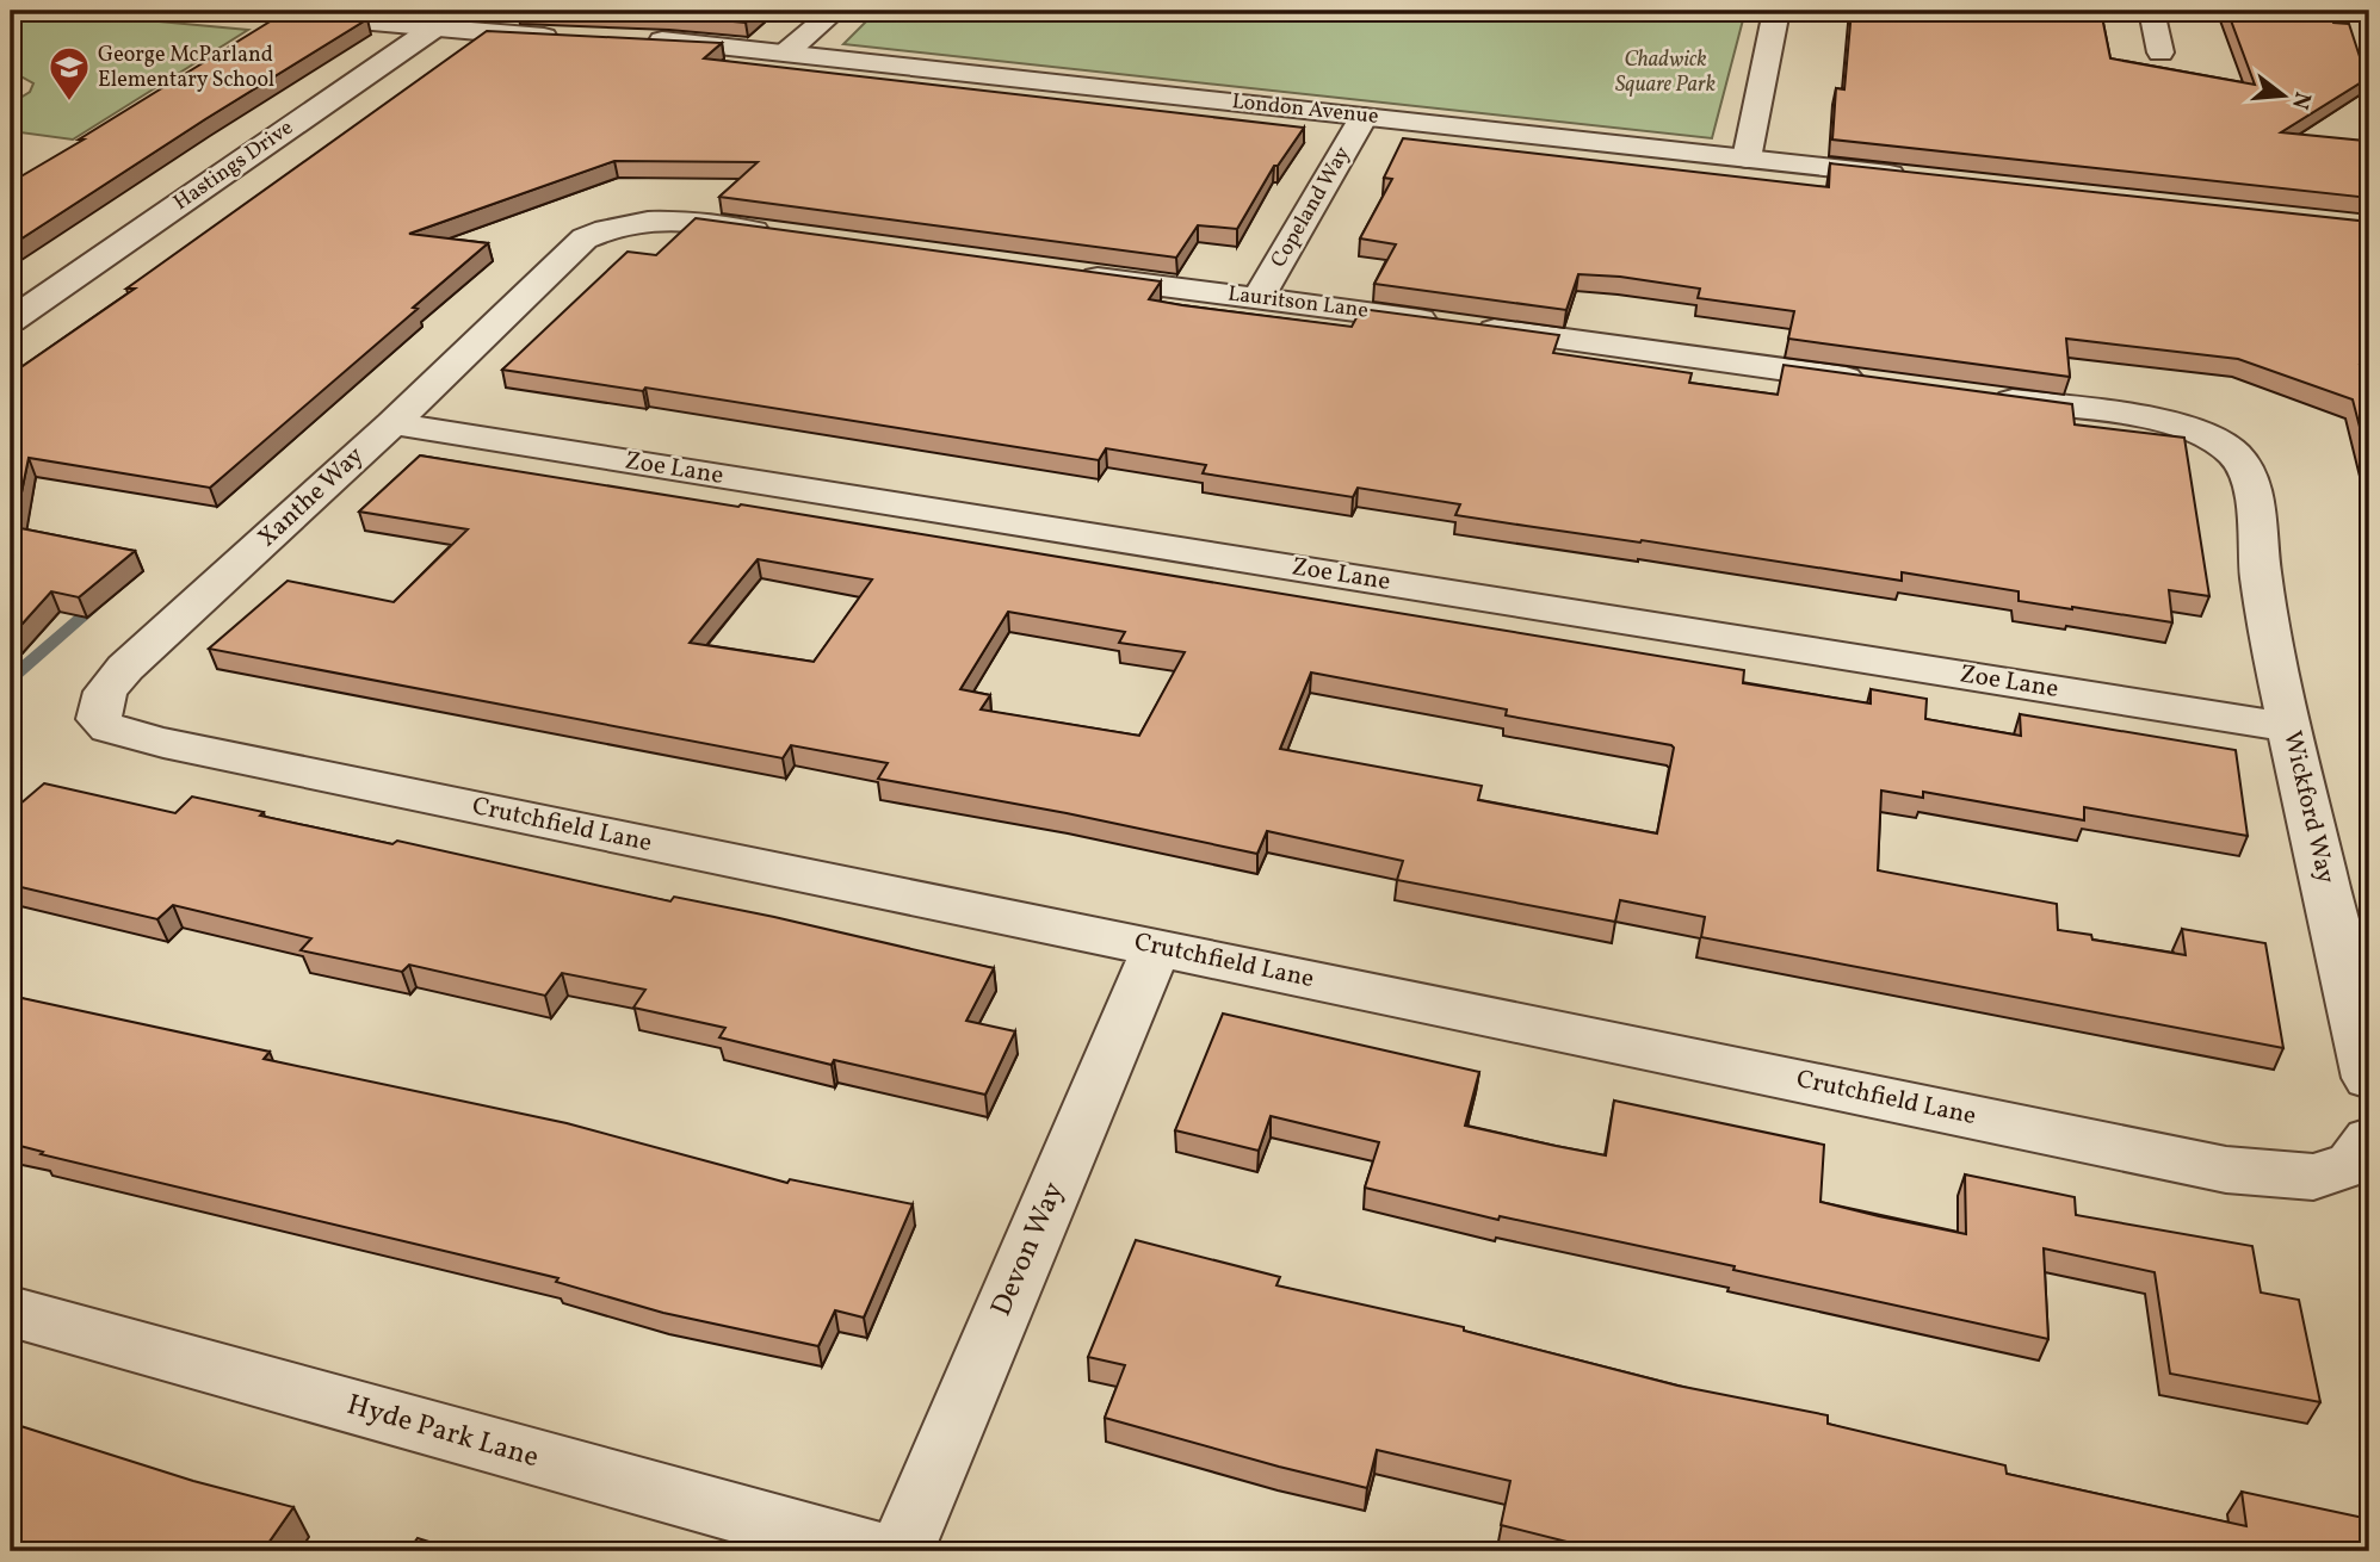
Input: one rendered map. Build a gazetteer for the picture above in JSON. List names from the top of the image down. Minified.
{"streets":{"street":["London Avenue","Hastings Drive","Copeland Way","Lauritson Lane","Zoe Lane","Xanthe Way","Wickford Way","Crutchfield Lane","Devon Way","Hyde Park Lane"]},"crossings":[["London Avenue","Copeland Way"],["Copeland Way","Lauritson Lane"],["Zoe Lane","Xanthe Way"],["Zoe Lane","Wickford Way"],["Xanthe Way","Crutchfield Lane"],["Crutchfield Lane","Devon Way"]],"parks":["Chadwick Square Park"],"places":{"school or university":["George McParland Elementary School"]},"north":"right"}
